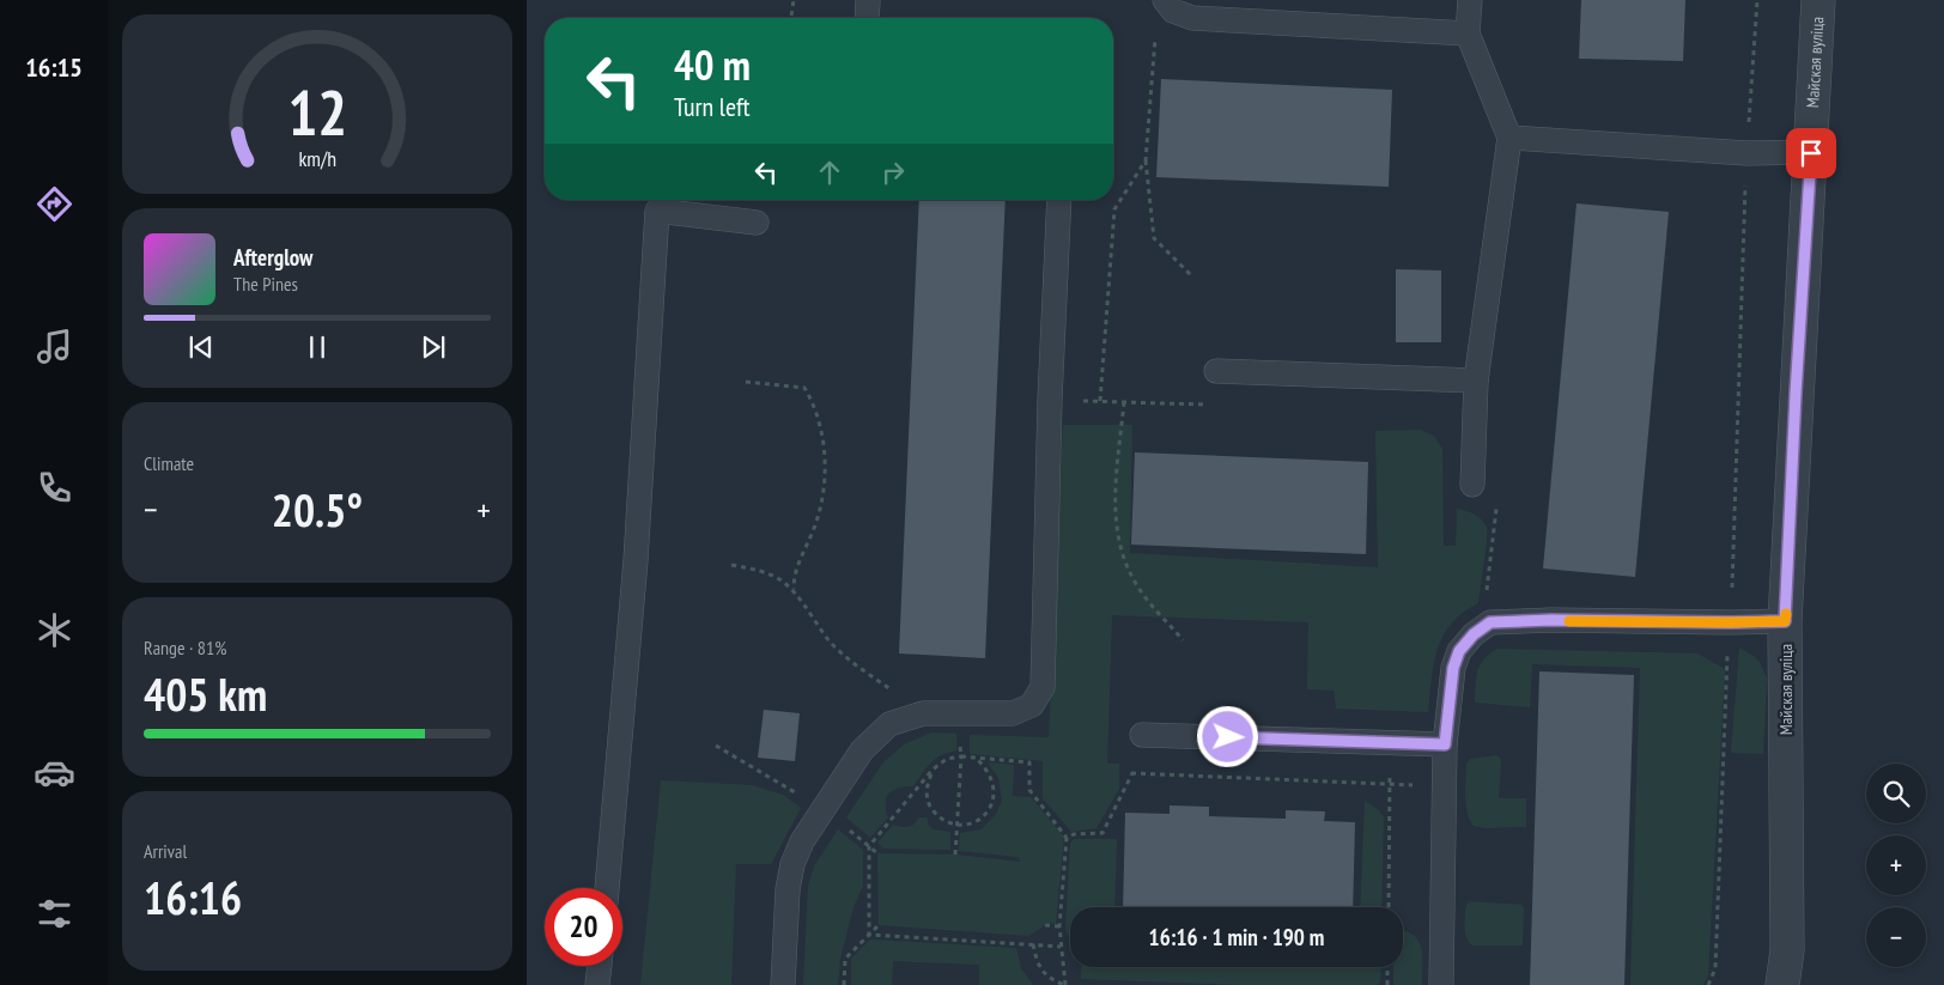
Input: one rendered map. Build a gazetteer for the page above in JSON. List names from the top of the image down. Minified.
{"streets":{"street":["Майская вуліца"]},"page":{"tabs":"16:15","turn":["40 m","Turn left"],"song":["Afterglow","The Pines"],"tile":["Climate",["Range · 81%","405 km"],["Arrival","16:16"]],"heat":["−","20.5°","+"],"map_buttons":["+","−"],"limit":"20","trip":"16:16 · 1 min · 190 m","gauge":["12","km/h"]}}
